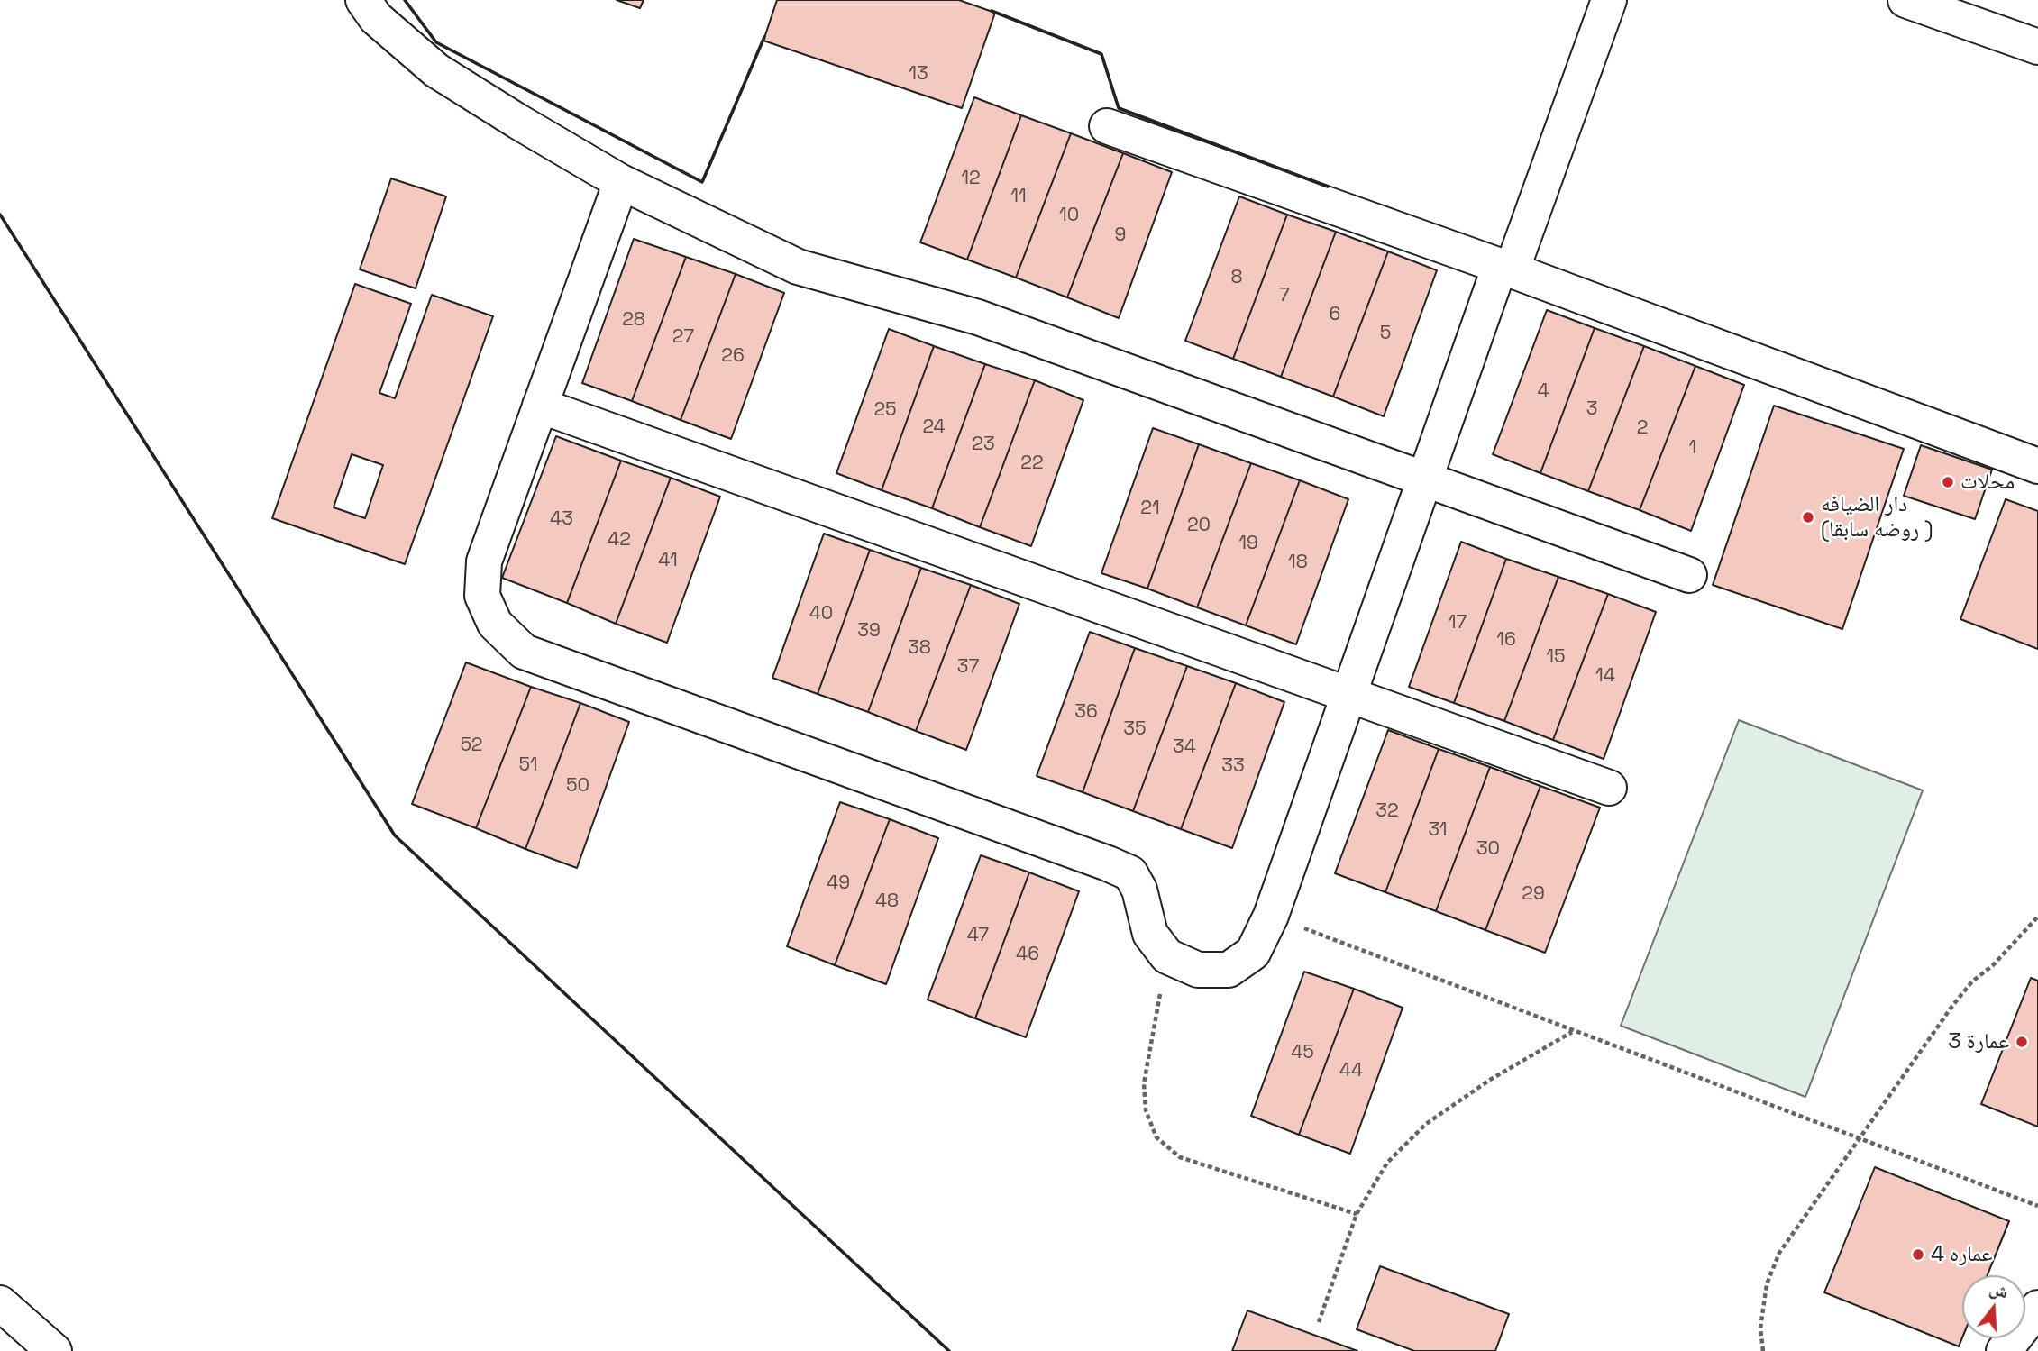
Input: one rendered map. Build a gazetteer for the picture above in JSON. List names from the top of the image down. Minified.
{"places":["محلات","دار الضيافه (روضه سابقا )","عمارة 3","عماره 4"],"house_numbers":["13","12","11","10","9","8","7","6","28","5","27","26","4","3","25","24","2","23","1","22","21","43","20","42","19","41","18","40","17","39","16","38","15","37","14","36","35","52","34","51","33","50","32","31","30","49","29","48","47","46","45","44"],"north":"top"}
